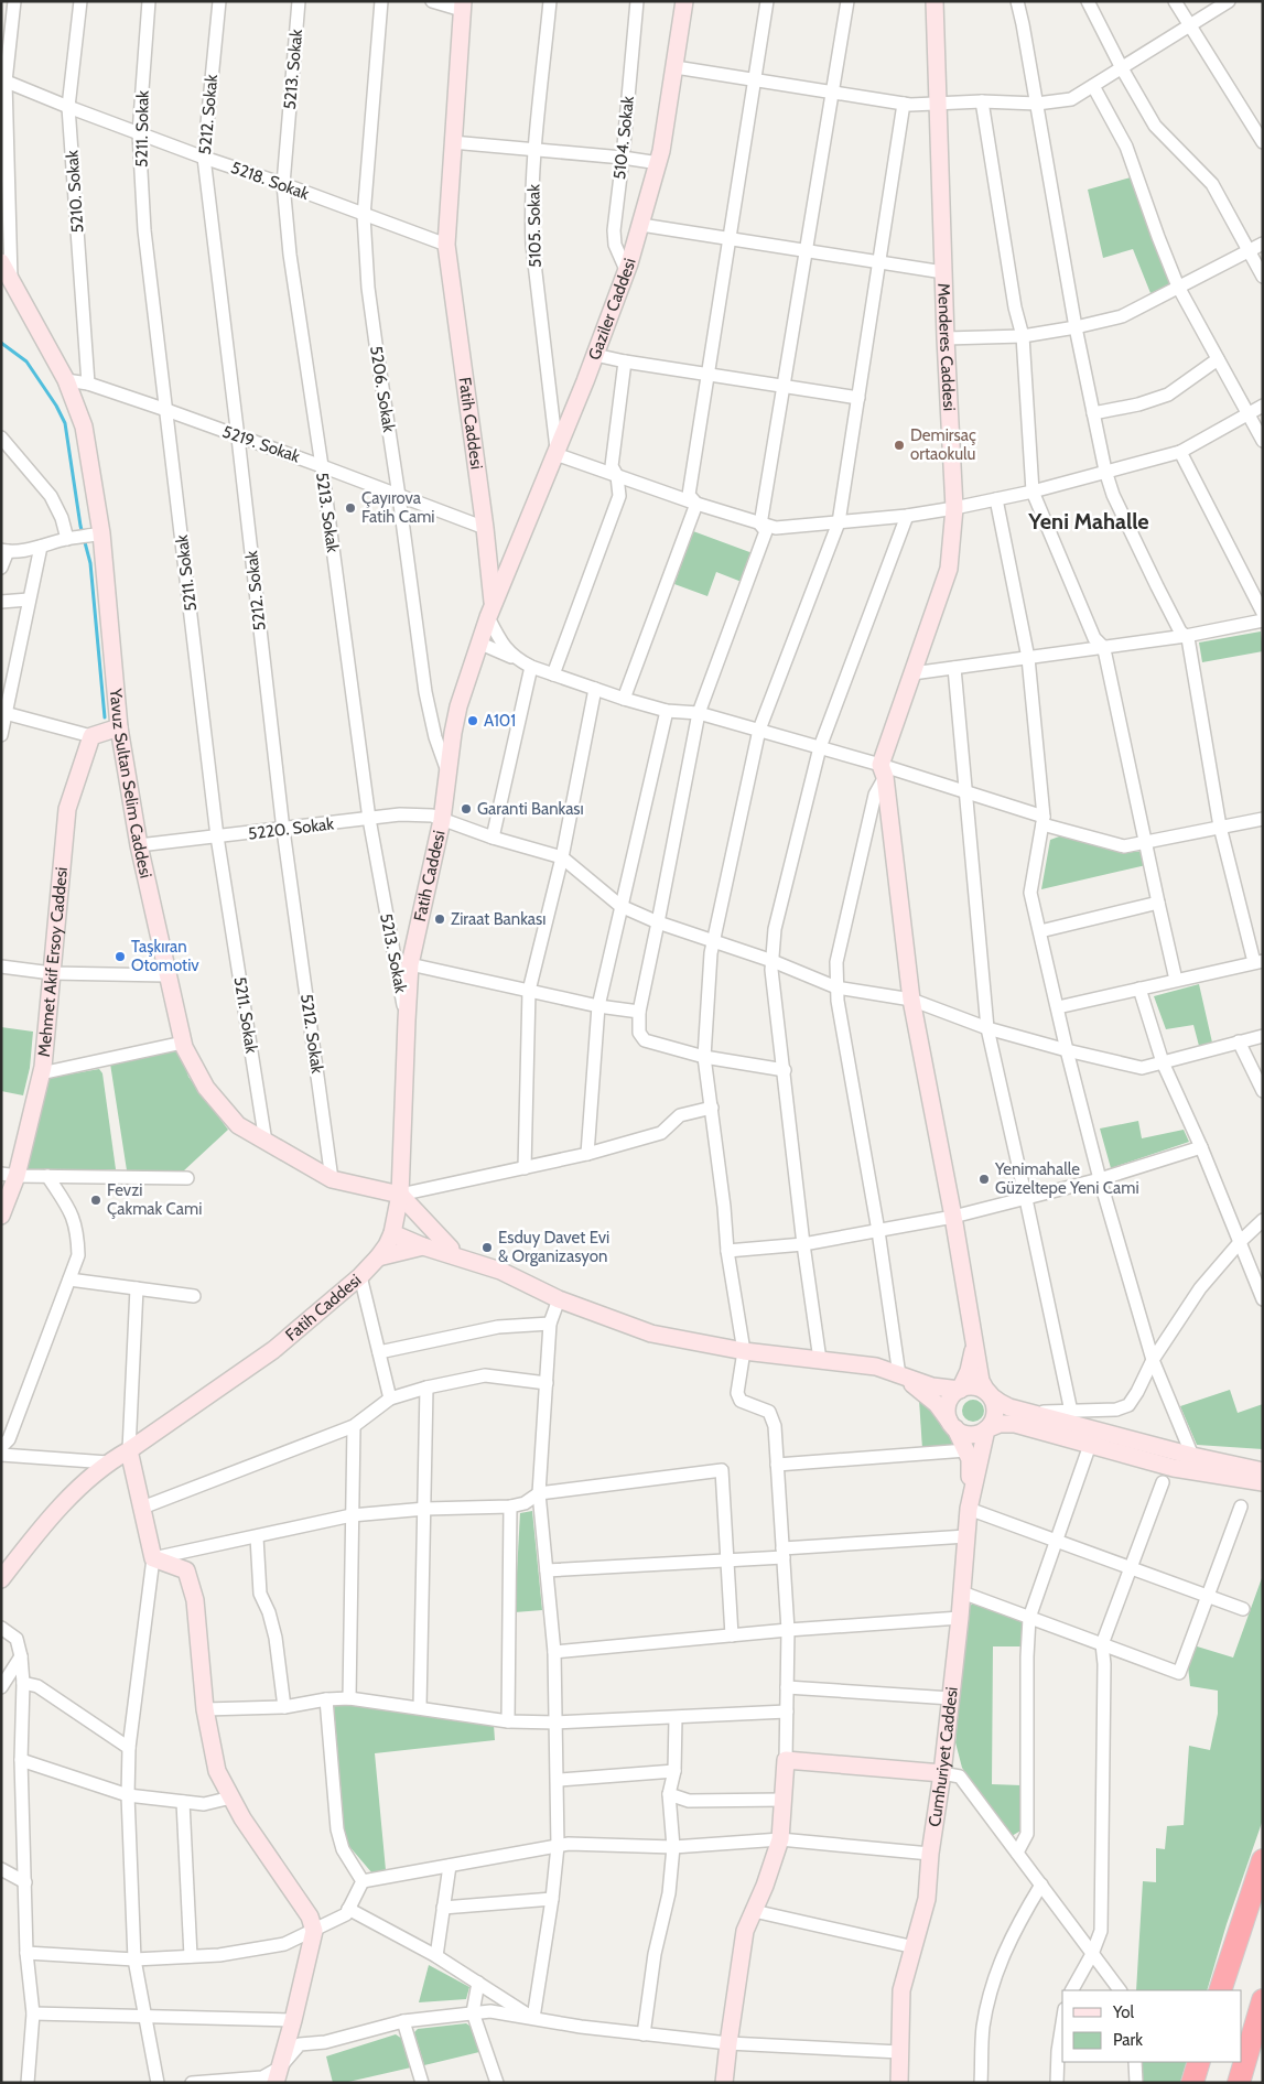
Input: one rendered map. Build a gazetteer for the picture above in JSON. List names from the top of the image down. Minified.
{"streets":{"street":["5213. Sokak","5212. Sokak","5211. Sokak","5104. Sokak","5218. Sokak","5210. Sokak","5105. Sokak","Gaziler Caddesi","Menderes Caddesi","5206. Sokak","Fatih Caddesi","5219. Sokak","Yavuz Sultan Selim Caddesi","5220. Sokak","Mehmet Akif Ersoy Caddesi","Cumhuriyet Caddesi"]},"crossings":[["5213. Sokak","5218. Sokak"],["5213. Sokak","Fatih Caddesi"],["5213. Sokak","5219. Sokak"],["5213. Sokak","5220. Sokak"],["5212. Sokak","5218. Sokak"],["5212. Sokak","5219. Sokak"],["5212. Sokak","Yavuz Sultan Selim Caddesi"],["5212. Sokak","5220. Sokak"],["5211. Sokak","5218. Sokak"],["5211. Sokak","5219. Sokak"],["5211. Sokak","Yavuz Sultan Selim Caddesi"],["5211. Sokak","5220. Sokak"],["5104. Sokak","Gaziler Caddesi"],["5218. Sokak","5210. Sokak"],["5218. Sokak","5206. Sokak"],["5218. Sokak","Fatih Caddesi"],["5210. Sokak","5219. Sokak"],["5105. Sokak","Gaziler Caddesi"],["Gaziler Caddesi","Fatih Caddesi"],["5206. Sokak","Fatih Caddesi"],["5206. Sokak","5219. Sokak"],["Fatih Caddesi","5219. Sokak"],["Fatih Caddesi","Yavuz Sultan Selim Caddesi"],["Fatih Caddesi","5220. Sokak"],["5219. Sokak","Yavuz Sultan Selim Caddesi"],["Yavuz Sultan Selim Caddesi","5220. Sokak"]],"districts":["Yeni Mahalle"],"places":["Demirsaç ortaokulu","Çayırova Fatih Cami","A101","Garanti Bankası","Ziraat Bankası","Taşkıran Otomotiv","Yenimahalle Güzeltepe Yeni Cami","Fevzi Çakmak Cami","Esduy Davet Evi & Organizasyon"],"legend":["Yol","Park"]}
